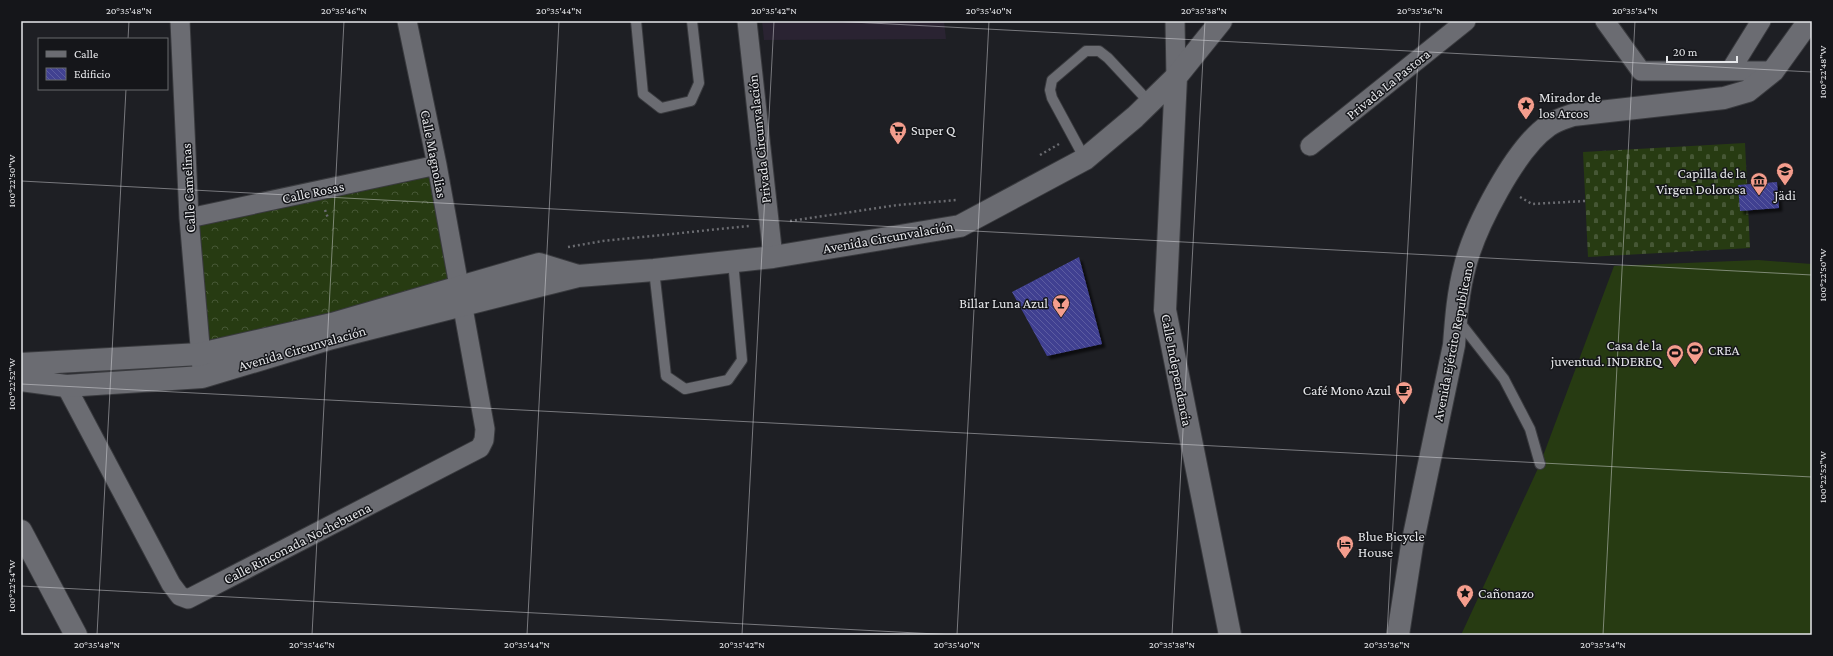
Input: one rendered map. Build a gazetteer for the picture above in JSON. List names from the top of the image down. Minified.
{"streets":{"street":["Privada La Pastora","Privada Circunvalación","Calle Magnolias","Calle Camelinas","Calle Rosas","Avenida Circunvalación","Avenida Ejército Republicano","Calle Independencia","Calle Rinconada Nochebuena"]},"crossings":[["Privada Circunvalación","Avenida Circunvalación"],["Calle Magnolias","Calle Rosas"],["Calle Magnolias","Avenida Circunvalación"],["Calle Magnolias","Calle Rinconada Nochebuena"],["Calle Camelinas","Calle Rosas"],["Calle Camelinas","Avenida Circunvalación"],["Avenida Circunvalación","Calle Independencia"],["Avenida Circunvalación","Calle Rinconada Nochebuena"]],"places":{"place":["Mirador de los Arcos","Cañonazo"],"supermarket":["Super Q"],"school or university":["Jädi"],"museum":["Capilla de la Virgen Dolorosa"],"bar":["Billar Luna Azul"],"sports":["CREA","Casa de la juventud. INDEREQ"],"cafe":["Café Mono Azul"],"hotel":["Blue Bicycle House"]},"legend":["Calle","Edificio"],"scale_bar":"20 m","coordinates":["20°35'48\"N","20°35'46\"N","20°35'44\"N","20°35'42\"N","20°35'40\"N","20°35'38\"N","20°35'36\"N","20°35'34\"N","100°22'48\"W","100°22'50\"W","100°22'52\"W","100°22'54\"W"]}
